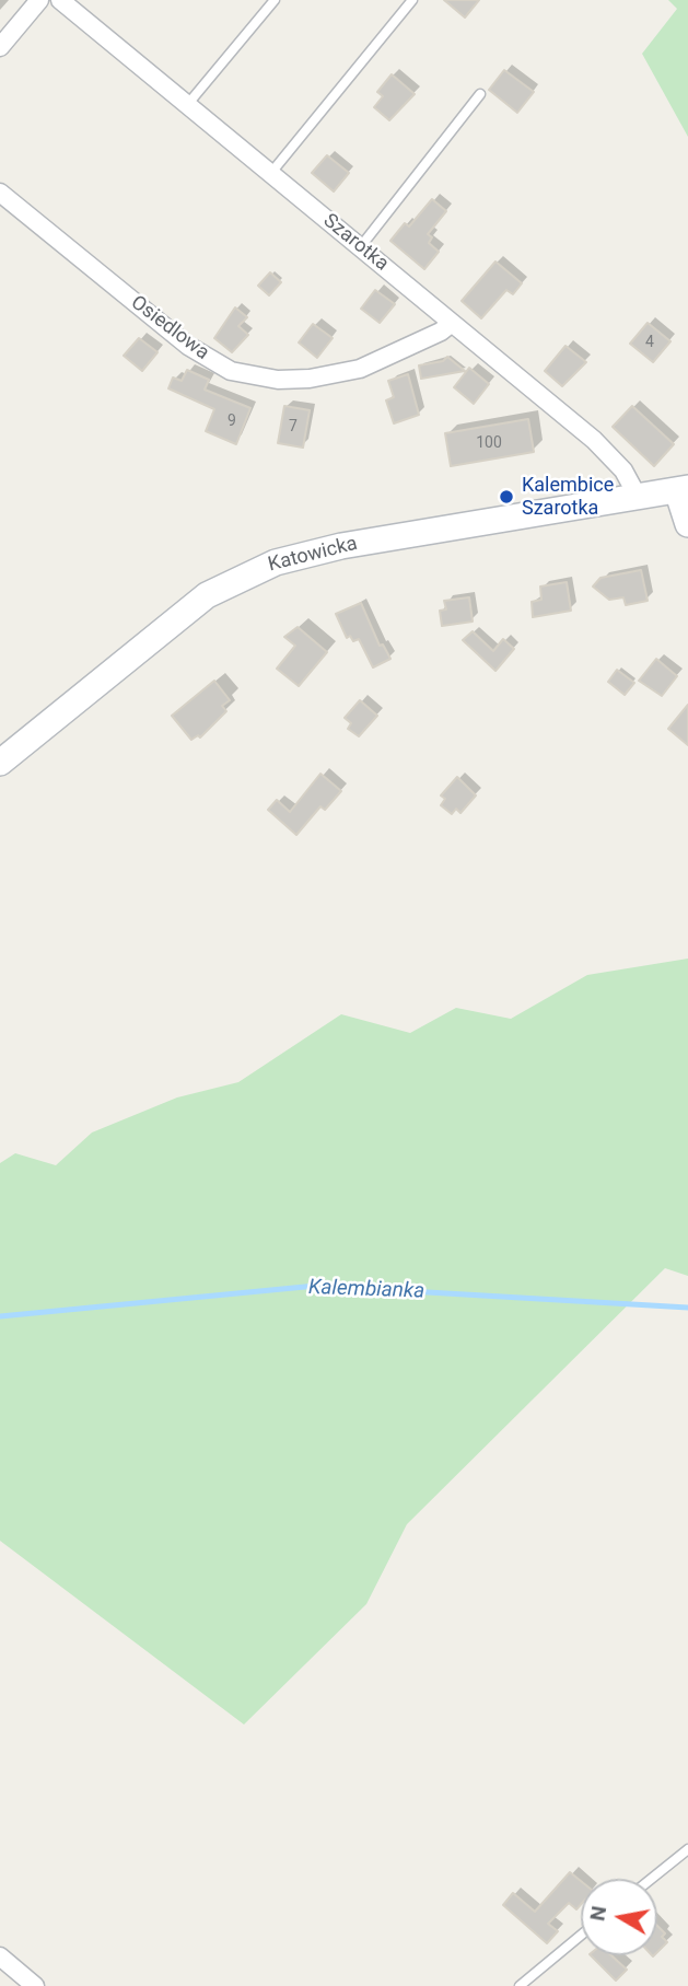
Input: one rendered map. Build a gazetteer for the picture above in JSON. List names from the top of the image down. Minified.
{"streets":{"main road":["Katowicka"],"street":["Szarotka","Osiedlowa"]},"crossings":[["Szarotka","Osiedlowa"],["Szarotka","Katowicka"]],"water":["Kalembianka"],"places":["Kalembice Szarotka"],"house_numbers":["4","9","7","100"],"north":"left"}
